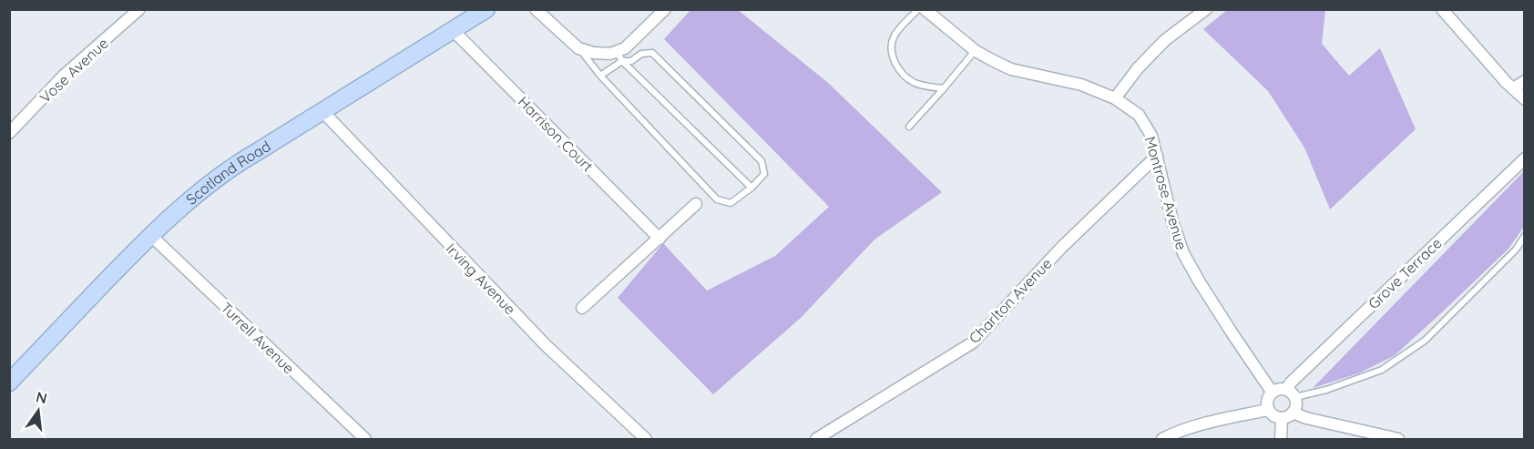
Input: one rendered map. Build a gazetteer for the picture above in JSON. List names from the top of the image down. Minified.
{"streets":{"main road":["Scotland Road"],"street":["Vose Avenue","Harrison Court","Montrose Avenue","Grove Terrace","Irving Avenue","Charlton Avenue","Turrell Avenue"]},"crossings":[["Harrison Court","Scotland Road"],["Scotland Road","Irving Avenue"],["Scotland Road","Turrell Avenue"],["Montrose Avenue","Grove Terrace"],["Montrose Avenue","Charlton Avenue"]],"north":"top"}
